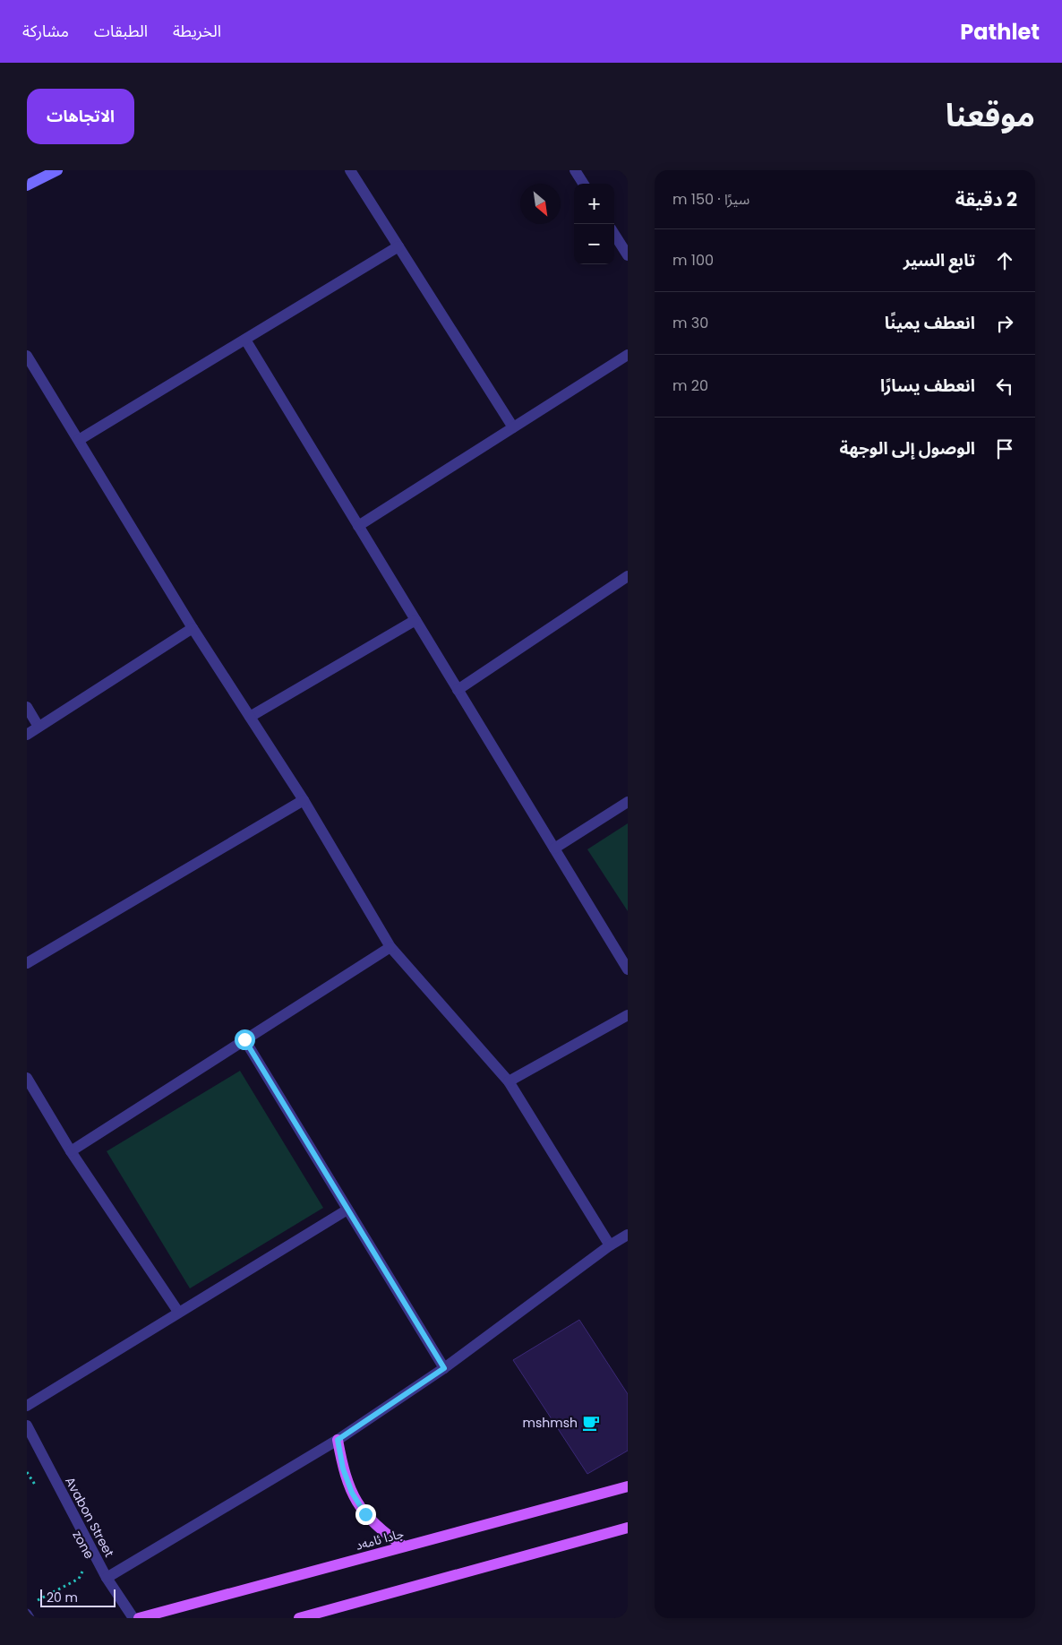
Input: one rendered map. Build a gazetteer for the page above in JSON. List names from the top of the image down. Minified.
{"streets":{"main road":["جادا ئامەد"],"street":["Avabon Street"],"path":["zone"]},"places":{"cafe":["mshmsh"]},"scale_bar":"20 m","north":"bottom right","page":{"header":"Pathlet","nav":["الخريطة","الطبقات","مشاركة"],"title":"موقعنا","buttons":"الاتجاهات","heading":["2 دقيقة","سيرًا · 150 m"],"map_buttons":["+","−"],"list":[["تابع السير","100 m"],["انعطف يمينًا","30 m"],["انعطف يسارًا","20 m"],"الوصول إلى الوجهة"],"scale":"20 m"}}
